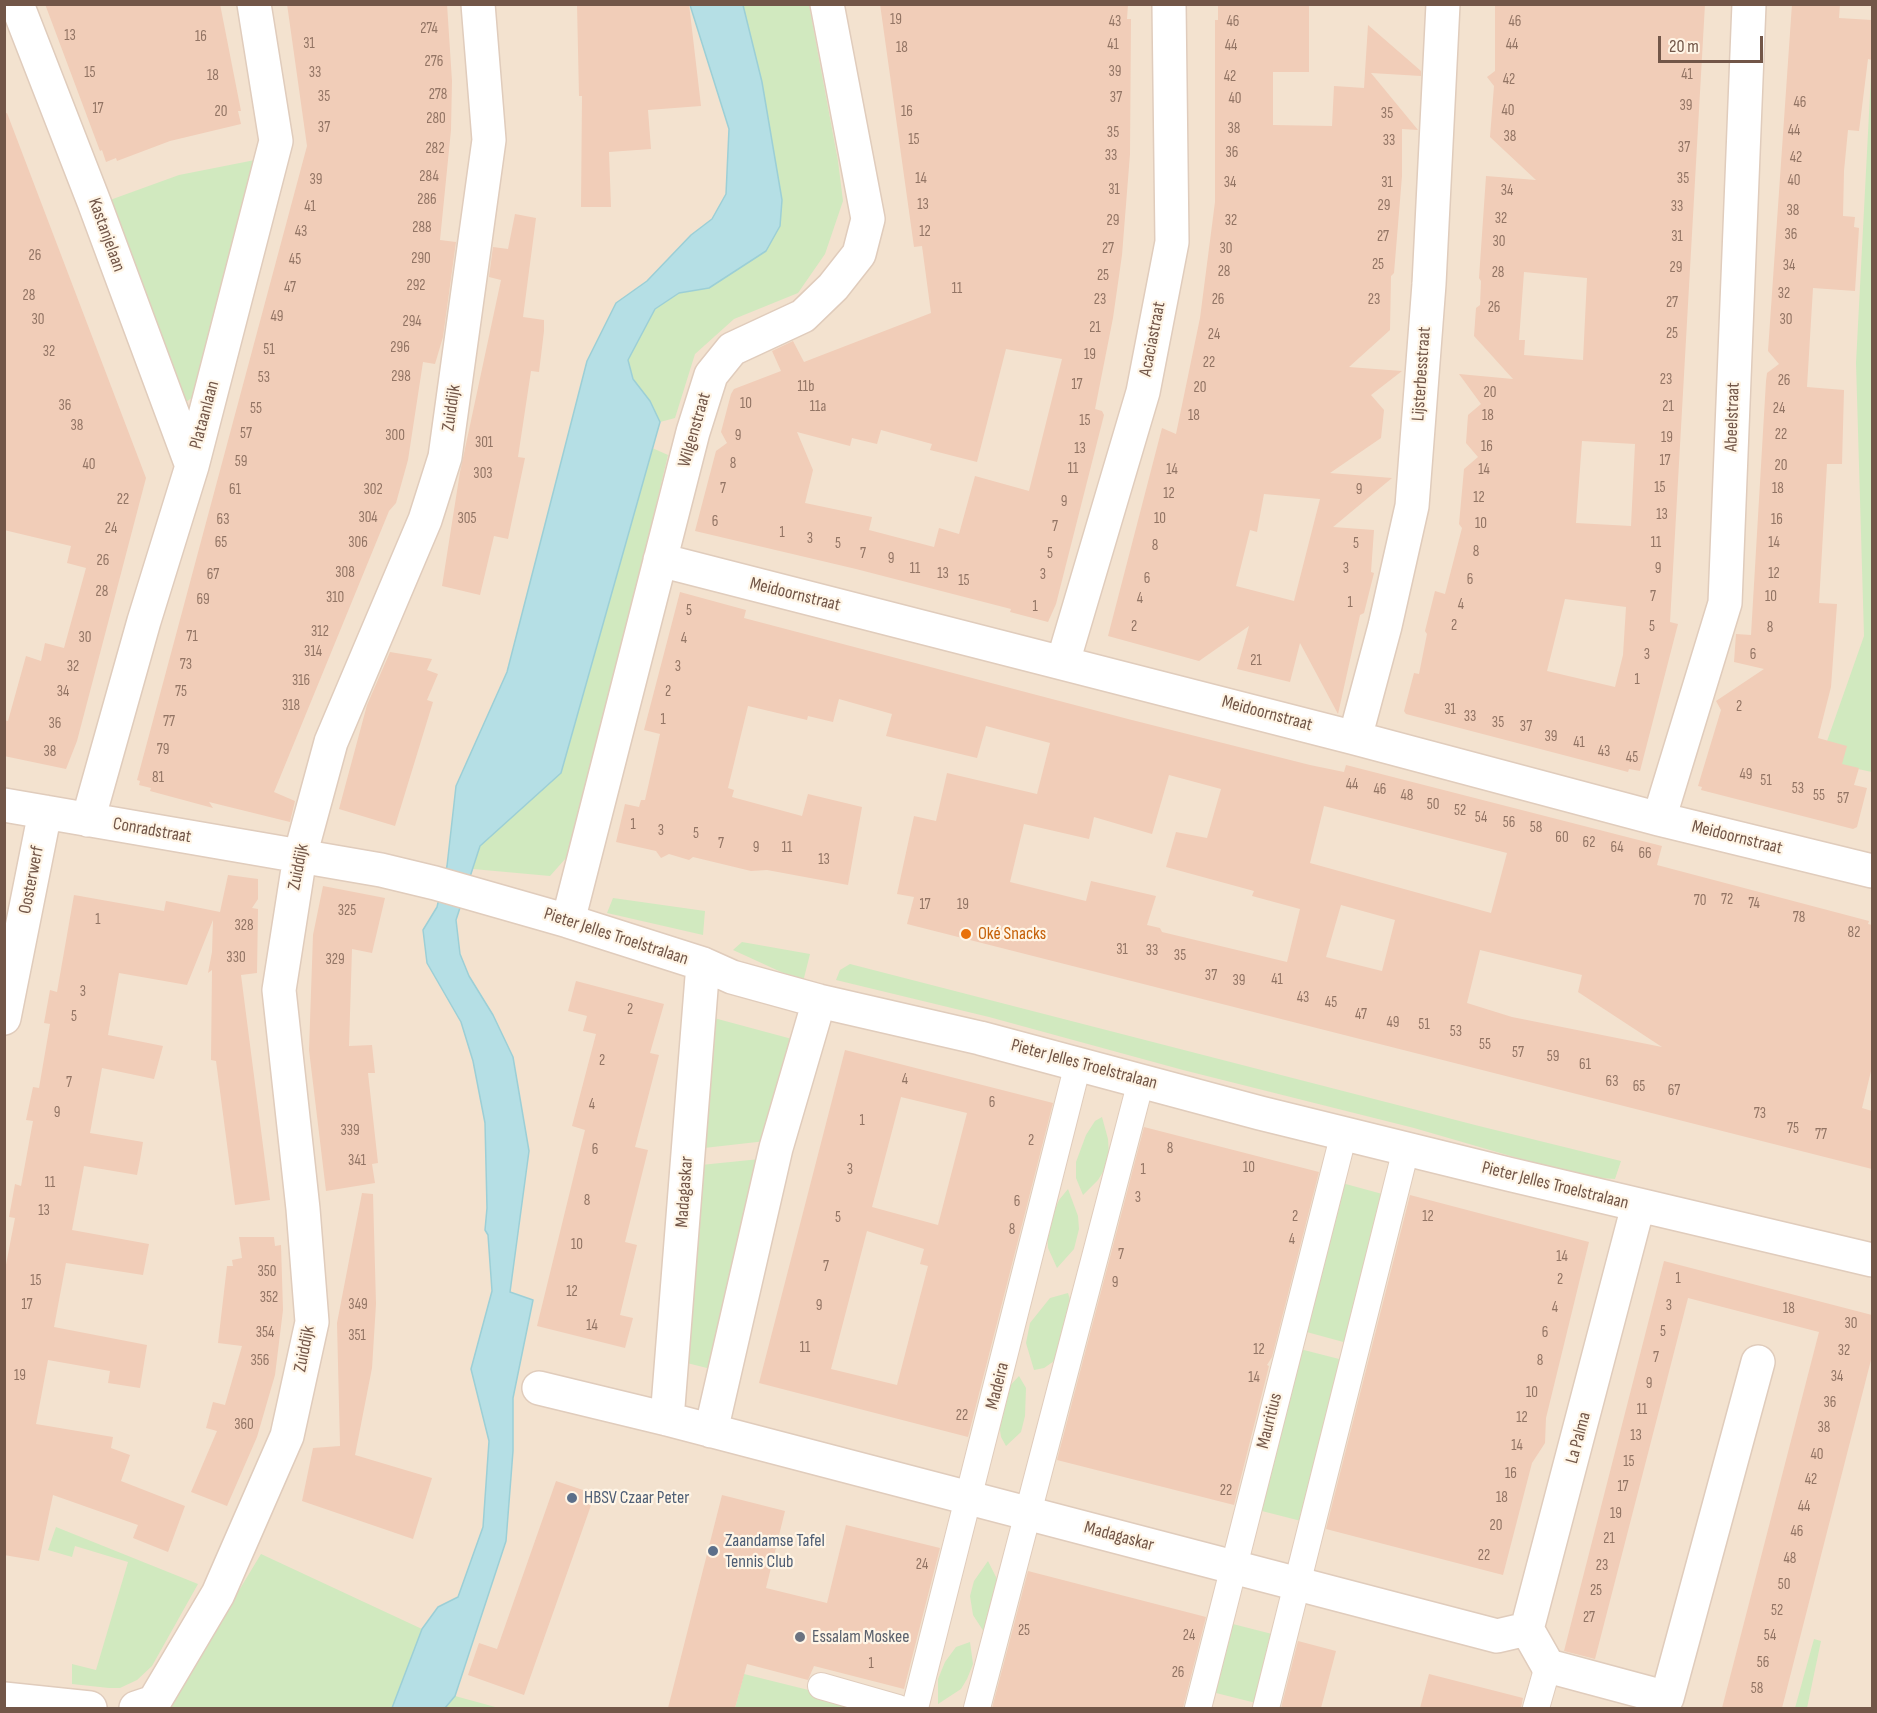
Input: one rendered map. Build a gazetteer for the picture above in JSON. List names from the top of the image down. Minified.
{"streets":{"street":["Kastanjelaan","Acaciastraat","Lijsterbesstraat","Zuiddijk","Plataanlaan","Abeelstraat","Wilgenstraat","Meidoornstraat","Conradstraat","Oosterwerf","Pieter Jelles Troelstralaan","Madagaskar","Madeira","Mauritius","La Palma"]},"crossings":[["Kastanjelaan","Plataanlaan"],["Acaciastraat","Meidoornstraat"],["Lijsterbesstraat","Meidoornstraat"],["Zuiddijk","Conradstraat"],["Zuiddijk","Pieter Jelles Troelstralaan"],["Plataanlaan","Conradstraat"],["Abeelstraat","Meidoornstraat"],["Wilgenstraat","Meidoornstraat"],["Wilgenstraat","Pieter Jelles Troelstralaan"],["Conradstraat","Oosterwerf"],["Conradstraat","Pieter Jelles Troelstralaan"],["Pieter Jelles Troelstralaan","Madagaskar"],["Pieter Jelles Troelstralaan","Madeira"],["Pieter Jelles Troelstralaan","Mauritius"],["Pieter Jelles Troelstralaan","La Palma"],["Madagaskar","Madeira"],["Madagaskar","Mauritius"],["Madagaskar","La Palma"]],"places":["Oké Snacks","HBSV Czaar Peter","Zaandamse Tafel Tennis Club","Essalam Moskee"],"house_numbers":["19","43","46","46","274","13","16","31","41","44","44","18","276","39","15","33","41","18","42","42","278","35","37","40","46","39","17","40","20","16","35","280","37","38","44","35","38","15","33","37","282","36","33","42","284","14","35","39","40","34","31","31","34","286","13","29","41","33","38","32","29","32","288","43","12","36","27","31","30","27","30","26","290","45","25","34","29","28","28","25","292","47","11","32","28","23","26","23","27","26","49","30","30","294","21","25","24","296","51","32","19","22","298","53","23","26","17","11b","20","20","10","36","11a","21","55","24","18","18","15","38","57","22","300","9","19","301","16","13","17","59","8","40","20","11","14","14","303","15","7","18","61","302","9","12","12","22","9","13","304","305","10","63","16","6","10","7","24","1","3","65","306","11","14","5","5","8","8","7","5","9","26","11","3","9","308","13","12","67","3","6","6","15","28","7","10","310","4","69","1","4","1","5","2","2","5","8","312","71","30","4","314","3","6","21","73","32","3","1","316","34","75","2","318","2","31","33","1","77","35","36","37","39","41","79","38","43","45","49","81","51","44","53","46","48","55","57","50","52","54","56","1","58","3","5","60","62","7","9","11","64","66","13","72","70","74","17","19","325","78","1","328","82","31","33","35","330","329","37","41","39","3","43","45","2","47","5","49","51","53","55","57","59","2","61","4","63","7","65","67","6","4","9","73","1","75","339","77","2","8","6","341","10","3","1","11","3","8","6","13","2","12","5","8","4","10","7","14","7","350","1","2","15","9","12","352","17","349","9","3","4","18","30","14","5","354","6","351","11","12","32","7","356","8","19","34","14","9","10","36","11","22","12","360","38","13","14","40","15","16","42","17","22","18","44","19","20","46","21","22","48","24","23","50","25","52","27","25","24","54","56","1","26","58"],"scale_bar":"20 m"}
